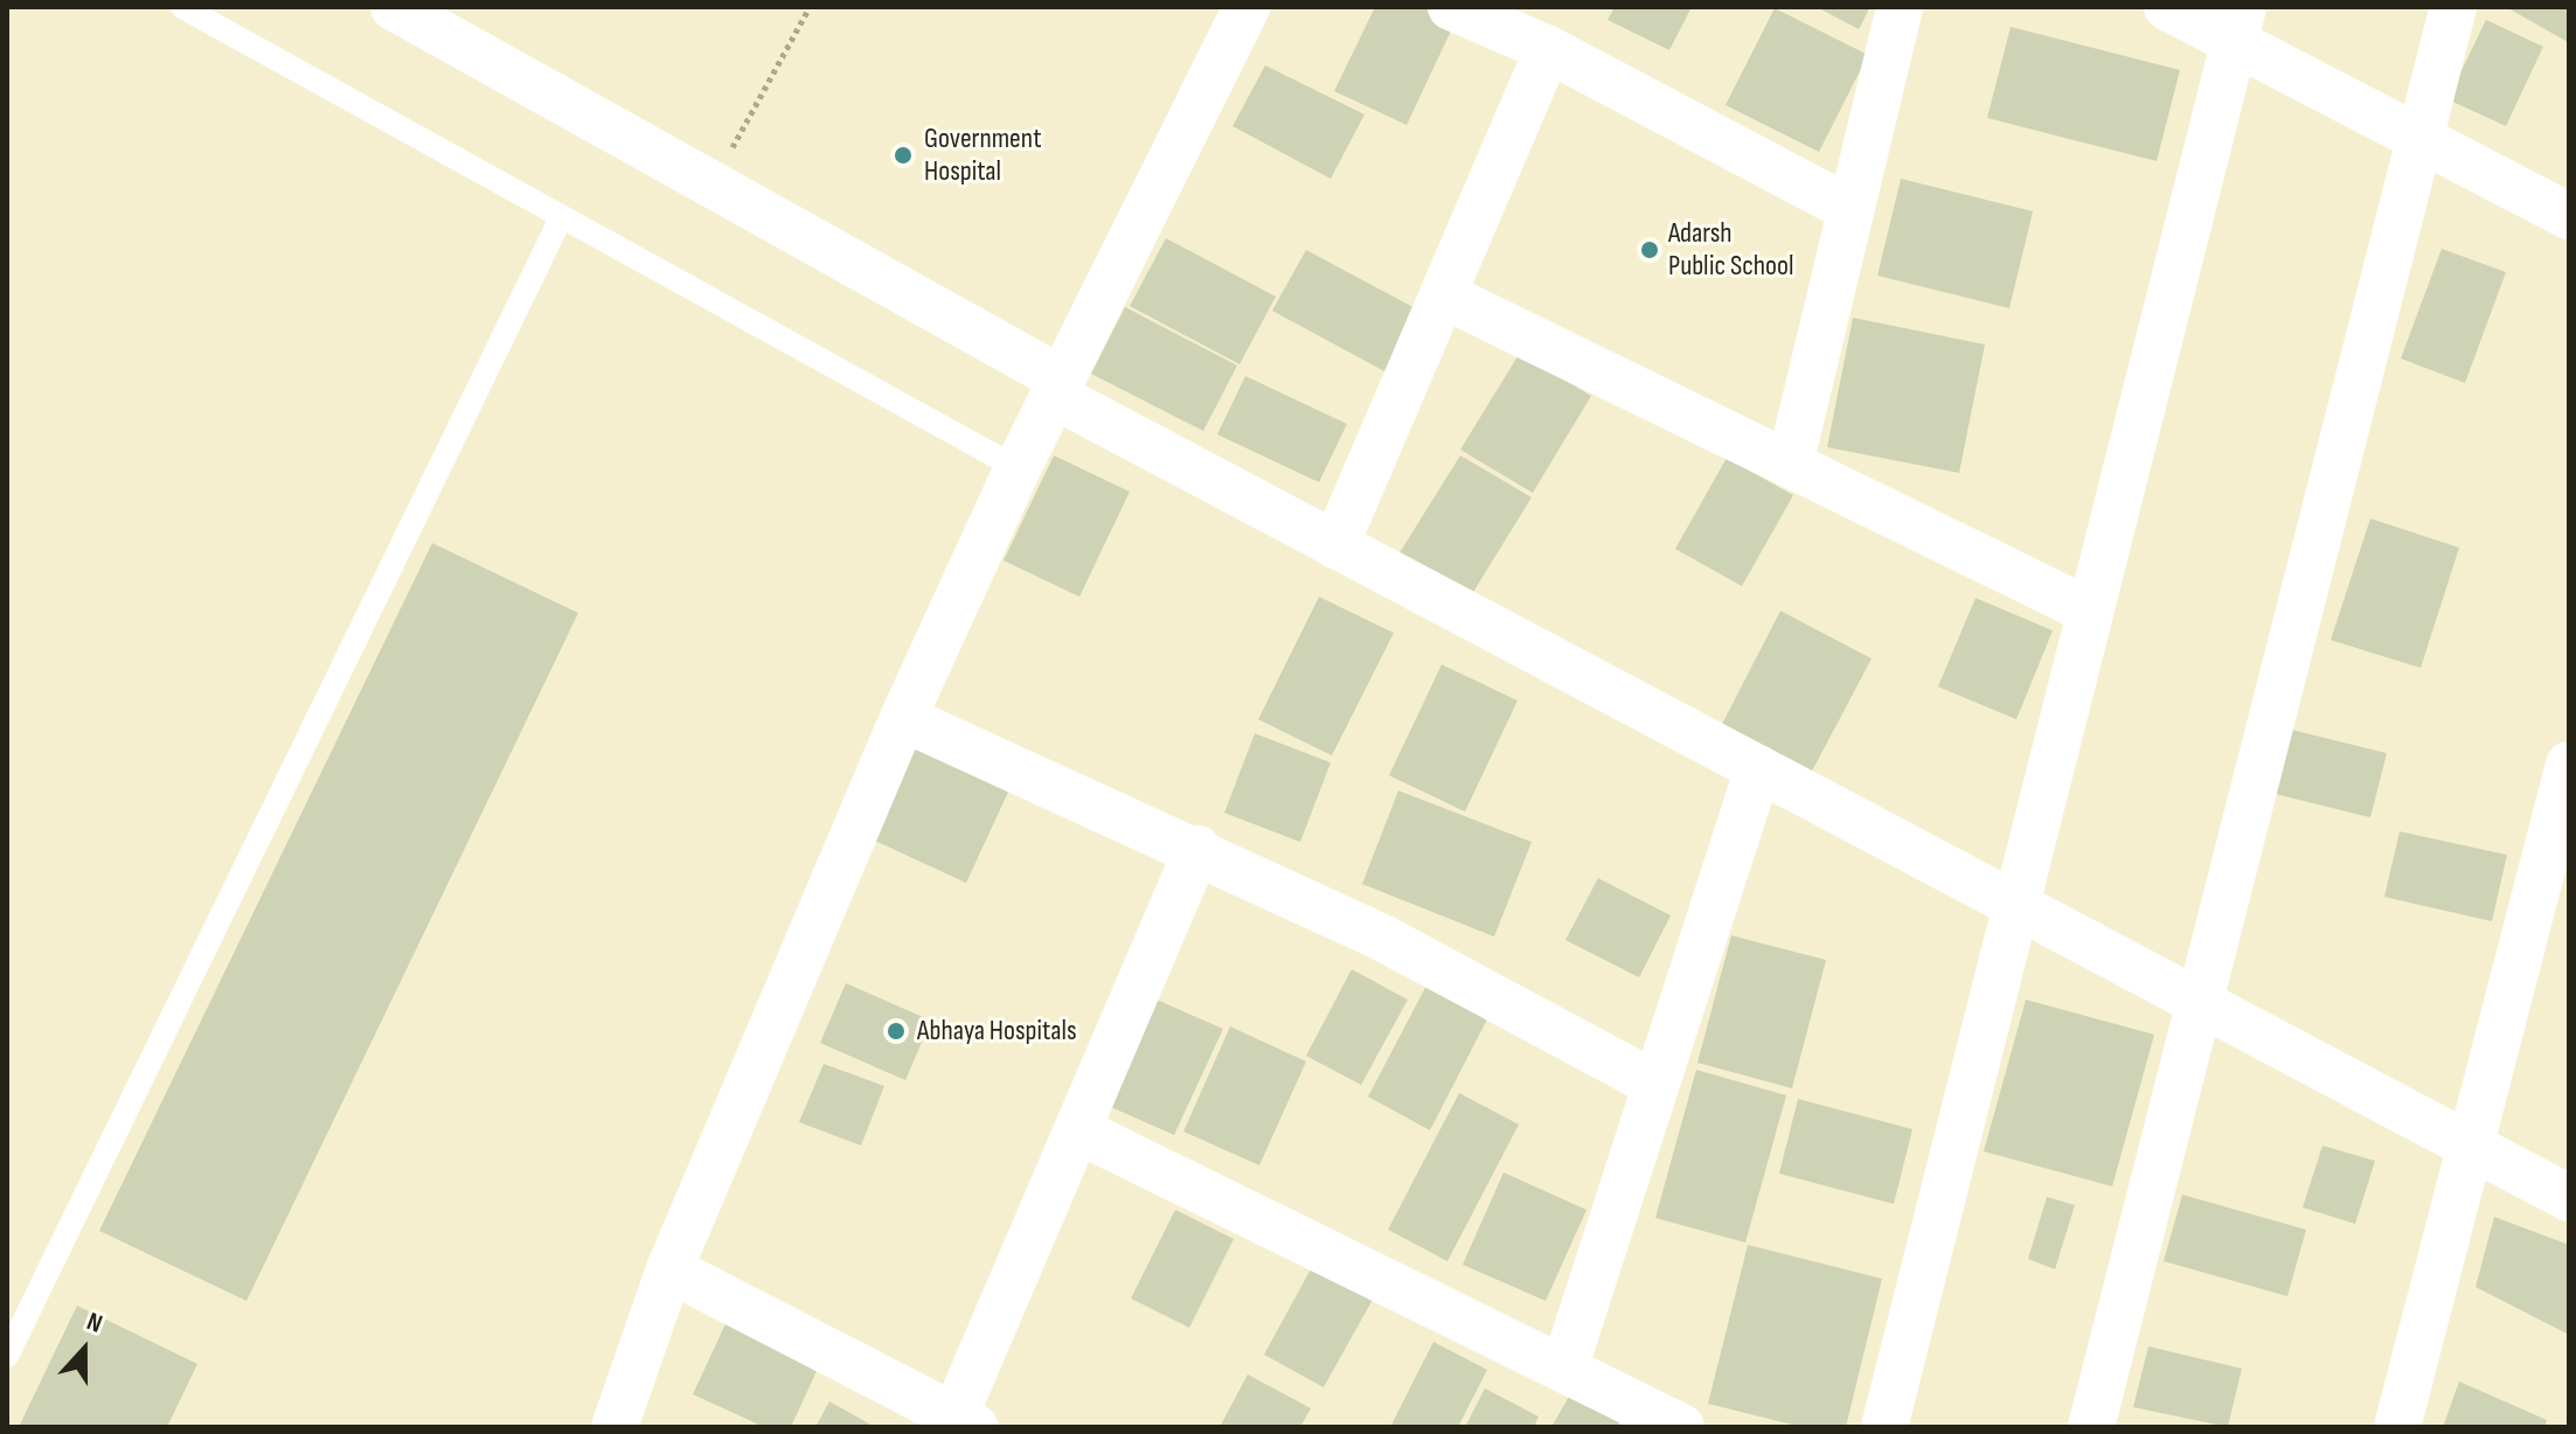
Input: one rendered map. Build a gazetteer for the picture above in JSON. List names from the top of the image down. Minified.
{"places":["Government Hospital","Adarsh Public School","Abhaya Hospitals"],"north":"top"}
